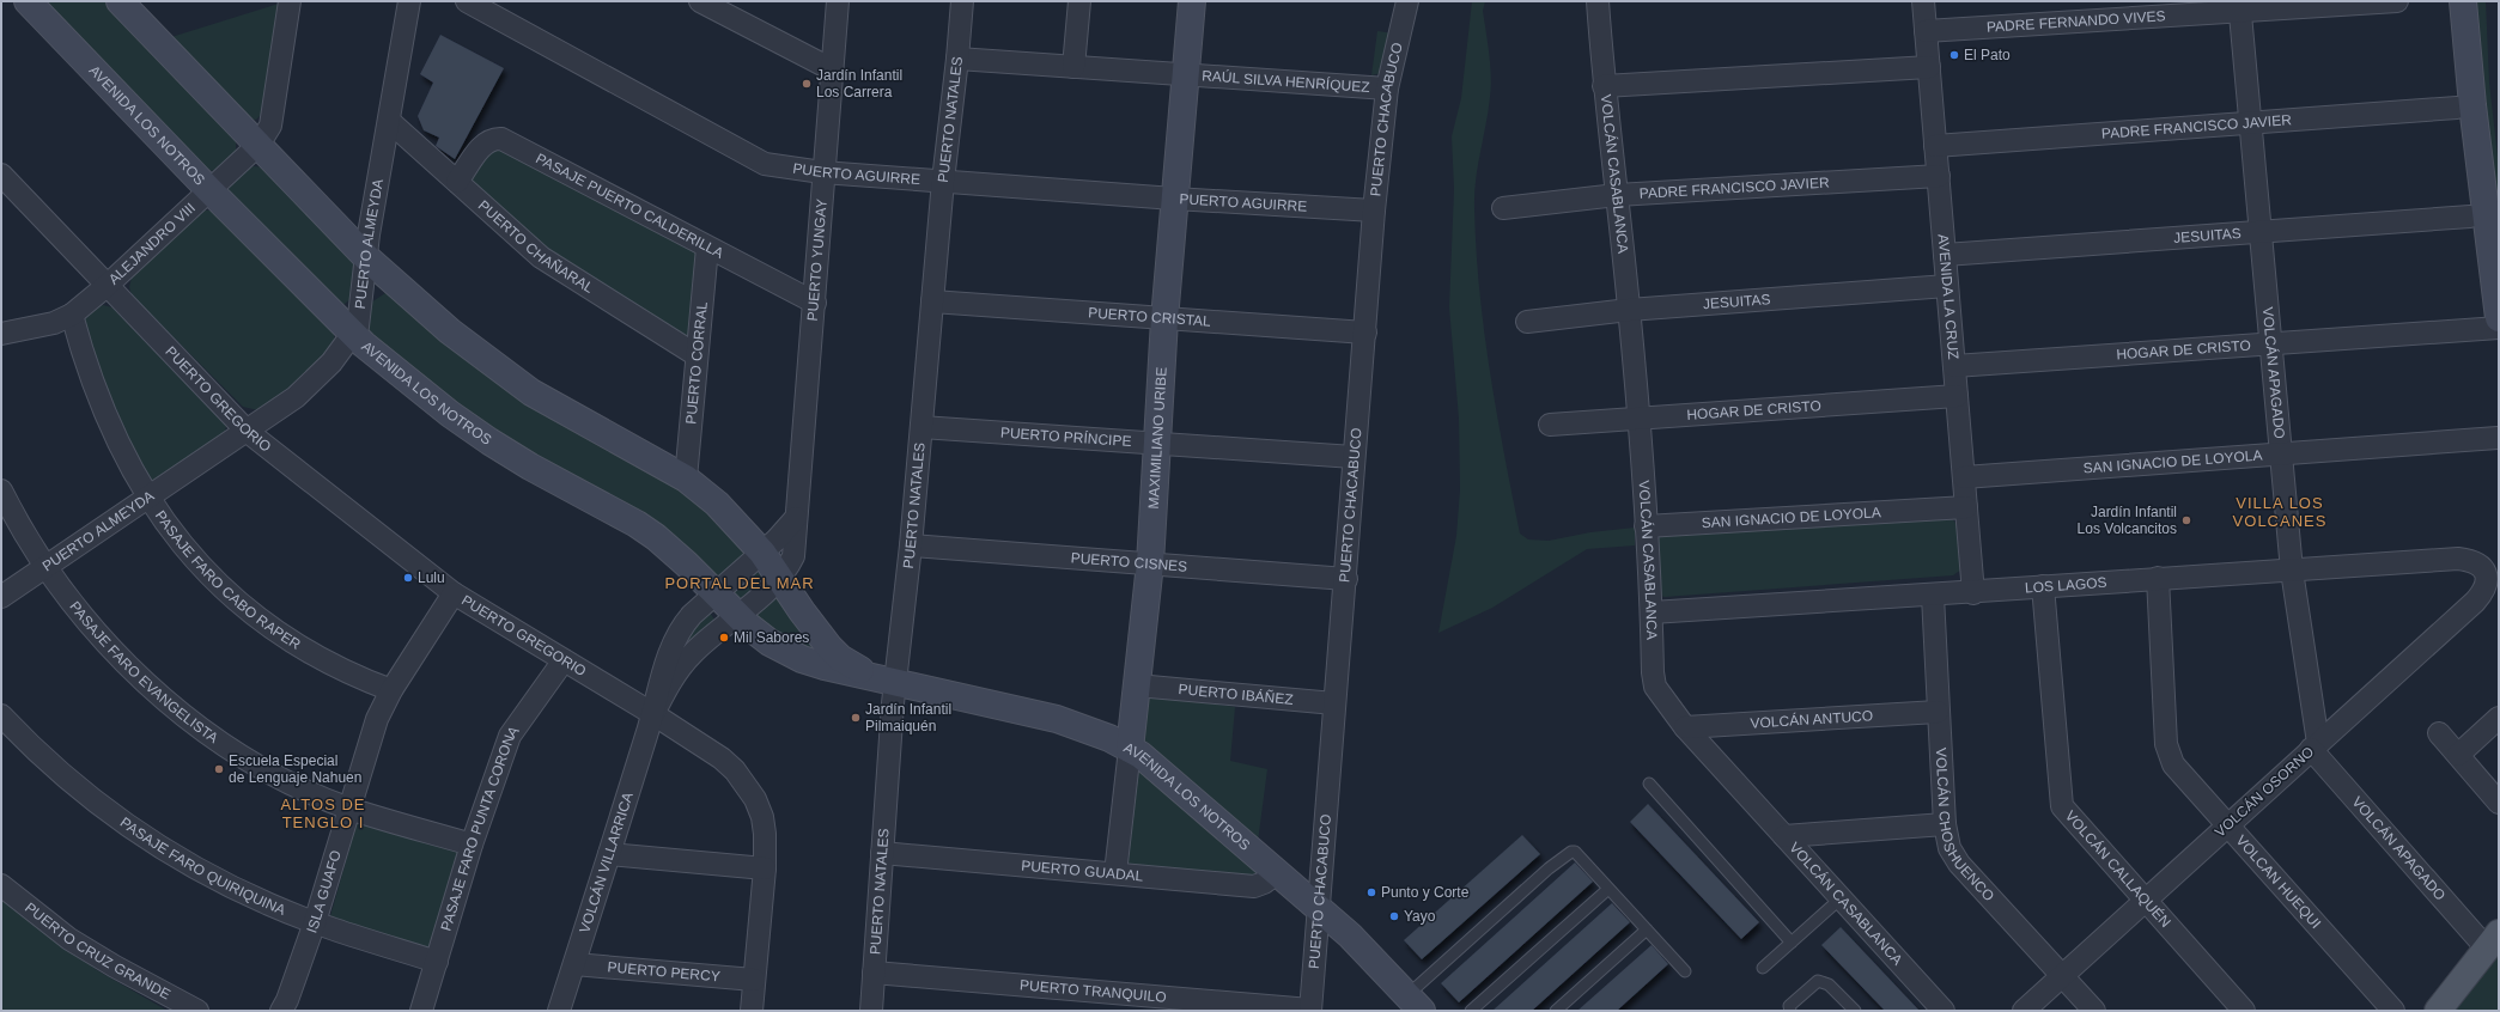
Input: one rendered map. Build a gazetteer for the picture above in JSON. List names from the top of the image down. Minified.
{"streets":{"main road":["AVENIDA LOS NOTROS","MAXIMILIANO URIBE"],"street":["PADRE FERNANDO VIVES","RAÚL SILVA HENRÍQUEZ","PUERTO NATALES","PUERTO CHACABUCO","PADRE FRANCISCO JAVIER","PUERTO AGUIRRE","VOLCÁN CASABLANCA","PASAJE PUERTO CALDERILLA","JESUITAS","ALEJANDRO VIII","PUERTO ALMEYDA","PUERTO CHAÑARAL","PUERTO YUNGAY","AVENIDA LA CRUZ","PUERTO CRISTAL","HOGAR DE CRISTO","PUERTO CORRAL","VOLCÁN APAGADO","PUERTO GREGORIO","PUERTO PRÍNCIPE","SAN IGNACIO DE LOYOLA","PUERTO CISNES","PASAJE FARO CABO RAPER","LOS LAGOS","PASAJE FARO EVANGELISTA","PUERTO IBÁÑEZ","VOLCÁN ANTUCO","VOLCÁN OSORNO","VOLCÁN CHOSHUENCO","PASAJE FARO PUNTA CORONA","VOLCÁN VILLARRICA","PASAJE FARO QUIRIQUINA","VOLCÁN CALLAQUÉN","PUERTO GUADAL","VOLCAN HUEQUI","ISLA GUAFO","PUERTO CRUZ GRANDE","PUERTO PERCY","PUERTO TRANQUILO"]},"crossings":[["PADRE FERNANDO VIVES","AVENIDA LA CRUZ"],["PADRE FERNANDO VIVES","VOLCÁN APAGADO"],["RAÚL SILVA HENRÍQUEZ","PUERTO NATALES"],["RAÚL SILVA HENRÍQUEZ","PUERTO CHACABUCO"],["RAÚL SILVA HENRÍQUEZ","MAXIMILIANO URIBE"],["PUERTO NATALES","AVENIDA LOS NOTROS"],["PUERTO NATALES","PUERTO AGUIRRE"],["PUERTO NATALES","PUERTO CRISTAL"],["PUERTO NATALES","PUERTO PRÍNCIPE"],["PUERTO NATALES","PUERTO CISNES"],["PUERTO NATALES","PUERTO GUADAL"],["PUERTO NATALES","PUERTO TRANQUILO"],["PUERTO CHACABUCO","AVENIDA LOS NOTROS"],["PUERTO CHACABUCO","PUERTO AGUIRRE"],["PUERTO CHACABUCO","PUERTO CRISTAL"],["PUERTO CHACABUCO","PUERTO PRÍNCIPE"],["PUERTO CHACABUCO","PUERTO CISNES"],["PUERTO CHACABUCO","PUERTO IBÁÑEZ"],["PUERTO CHACABUCO","PUERTO TRANQUILO"],["AVENIDA LOS NOTROS","ALEJANDRO VIII"],["AVENIDA LOS NOTROS","PUERTO ALMEYDA"],["AVENIDA LOS NOTROS","PUERTO YUNGAY"],["AVENIDA LOS NOTROS","PUERTO CORRAL"],["AVENIDA LOS NOTROS","MAXIMILIANO URIBE"],["AVENIDA LOS NOTROS","VOLCÁN VILLARRICA"],["AVENIDA LOS NOTROS","PUERTO GUADAL"],["PADRE FRANCISCO JAVIER","VOLCÁN CASABLANCA"],["PADRE FRANCISCO JAVIER","AVENIDA LA CRUZ"],["PADRE FRANCISCO JAVIER","VOLCÁN APAGADO"],["PUERTO AGUIRRE","PUERTO YUNGAY"],["PUERTO AGUIRRE","MAXIMILIANO URIBE"],["VOLCÁN CASABLANCA","JESUITAS"],["VOLCÁN CASABLANCA","HOGAR DE CRISTO"],["VOLCÁN CASABLANCA","SAN IGNACIO DE LOYOLA"],["VOLCÁN CASABLANCA","LOS LAGOS"],["VOLCÁN CASABLANCA","VOLCÁN ANTUCO"],["PASAJE PUERTO CALDERILLA","PUERTO CHAÑARAL"],["PASAJE PUERTO CALDERILLA","PUERTO YUNGAY"],["PASAJE PUERTO CALDERILLA","PUERTO CORRAL"],["JESUITAS","AVENIDA LA CRUZ"],["JESUITAS","VOLCÁN APAGADO"],["ALEJANDRO VIII","PUERTO GREGORIO"],["ALEJANDRO VIII","PASAJE FARO CABO RAPER"],["PUERTO ALMEYDA","PUERTO CHAÑARAL"],["PUERTO ALMEYDA","PUERTO GREGORIO"],["PUERTO ALMEYDA","PASAJE FARO CABO RAPER"],["PUERTO ALMEYDA","PASAJE FARO EVANGELISTA"],["PUERTO CHAÑARAL","PUERTO CORRAL"],["PUERTO YUNGAY","VOLCÁN VILLARRICA"],["AVENIDA LA CRUZ","HOGAR DE CRISTO"],["AVENIDA LA CRUZ","SAN IGNACIO DE LOYOLA"],["AVENIDA LA CRUZ","LOS LAGOS"],["PUERTO CRISTAL","MAXIMILIANO URIBE"],["HOGAR DE CRISTO","VOLCÁN APAGADO"],["VOLCÁN APAGADO","SAN IGNACIO DE LOYOLA"],["VOLCÁN APAGADO","LOS LAGOS"],["VOLCÁN APAGADO","VOLCÁN OSORNO"],["PUERTO GREGORIO","PASAJE FARO PUNTA CORONA"],["PUERTO GREGORIO","VOLCÁN VILLARRICA"],["PUERTO GREGORIO","ISLA GUAFO"],["PUERTO GREGORIO","PUERTO PERCY"],["PUERTO PRÍNCIPE","MAXIMILIANO URIBE"],["MAXIMILIANO URIBE","PUERTO CISNES"],["MAXIMILIANO URIBE","PUERTO IBÁÑEZ"],["MAXIMILIANO URIBE","PUERTO GUADAL"],["PASAJE FARO CABO RAPER","ISLA GUAFO"],["LOS LAGOS","VOLCÁN OSORNO"],["LOS LAGOS","VOLCÁN CHOSHUENCO"],["LOS LAGOS","VOLCÁN CALLAQUÉN"],["LOS LAGOS","VOLCAN HUEQUI"],["PASAJE FARO EVANGELISTA","PASAJE FARO PUNTA CORONA"],["PASAJE FARO EVANGELISTA","ISLA GUAFO"],["VOLCÁN ANTUCO","VOLCÁN CHOSHUENCO"],["VOLCÁN OSORNO","VOLCÁN CHOSHUENCO"],["VOLCÁN OSORNO","VOLCÁN CALLAQUÉN"],["VOLCÁN OSORNO","VOLCAN HUEQUI"],["PASAJE FARO PUNTA CORONA","PASAJE FARO QUIRIQUINA"],["VOLCÁN VILLARRICA","PUERTO PERCY"],["PASAJE FARO QUIRIQUINA","ISLA GUAFO"]],"districts":["VILLA LOS VOLCANES","PORTAL DEL MAR","ALTOS DE TENGLO I"],"places":["El Pato","Jardín Infantil Los Carrera","Jardín Infantil Los Volcancitos","Lulu","Mil Sabores","Jardín Infantil Pilmaiquén","Escuela Especial de Lenguaje Nahuen","Punto y Corte","Yayo"]}
